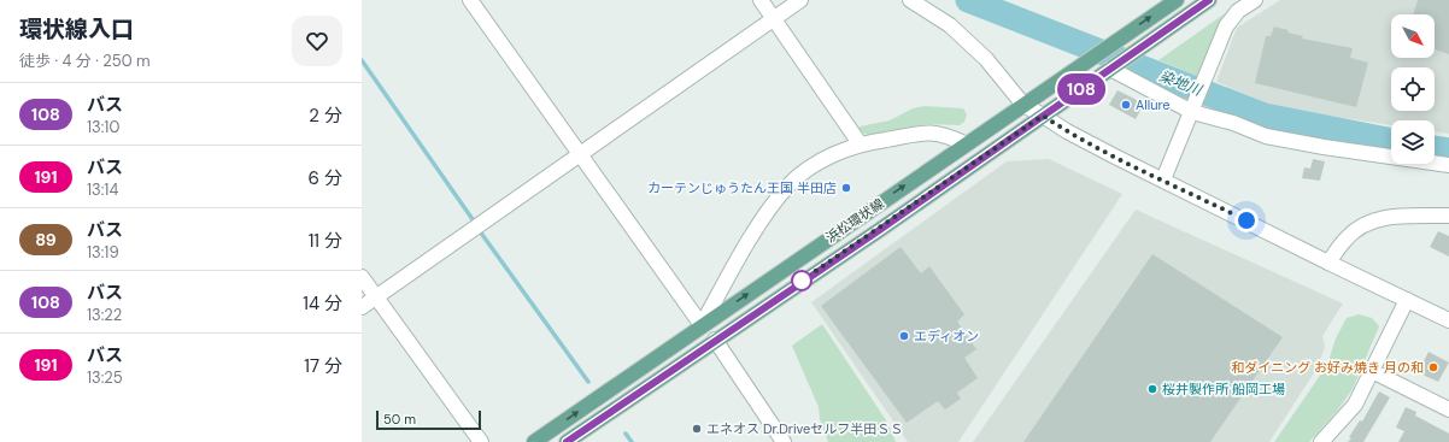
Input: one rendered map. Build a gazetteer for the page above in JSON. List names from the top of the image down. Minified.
{"streets":{"main road":["浜松環状線"]},"water":["染地川"],"places":["Allure","カーテンじゅうたん王国 半田店","エディオン","和ダイニング お好み焼き 月の和","桜井製作所 船岡工場","エネオス Dr.Driveセルフ半田ＳＳ"],"lines":["bus line 108"],"scale_bar":"50 m","north":"bottom right","page":{"heading":["環状線入口","徒歩 · 4 分 · 250 m"],"on_map":"108","list":[{"mark":"108","name":"バス","note":"13:10","value":"2 分"},{"mark":"191","name":"バス","note":"13:14","value":"6 分"},{"mark":"89","name":"バス","note":"13:19","value":"11 分"},{"mark":"108","name":"バス","note":"13:22","value":"14 分"},{"mark":"191","name":"バス","note":"13:25","value":"17 分"}],"scale":"50 m"}}
